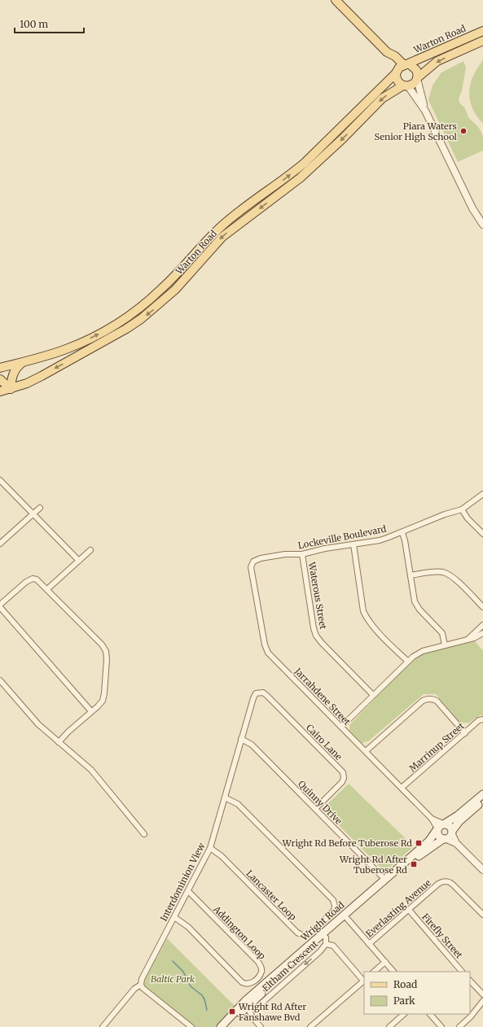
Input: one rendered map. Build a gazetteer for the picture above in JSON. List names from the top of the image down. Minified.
{"streets":{"main road":["Warton Road","Wright Road"],"street":["Lockeville Boulevard","Waterous Street","Jarrahdene Street","Cairo Lane","Marrinup Street","Quinny Drive","Interdominion View","Lancaster Loop","Everlasting Avenue","Addington Loop","Firefly Street"]},"crossings":[["Lockeville Boulevard","Waterous Street"],["Lockeville Boulevard","Jarrahdene Street"],["Jarrahdene Street","Marrinup Street"],["Jarrahdene Street","Wright Road"],["Cairo Lane","Quinny Drive"],["Cairo Lane","Interdominion View"],["Quinny Drive","Interdominion View"],["Quinny Drive","Wright Road"],["Interdominion View","Lancaster Loop"],["Interdominion View","Addington Loop"],["Everlasting Avenue","Firefly Street"]],"parks":["Baltic Park"],"places":{"other":["Piara Waters Senior High School"],"transit":["Wright Rd Before Tuberose Rd","Wright Rd After Tuberose Rd","Wright Rd After Fanshawe Bvd"]},"legend":["Road","Park"],"scale_bar":"100 m"}
